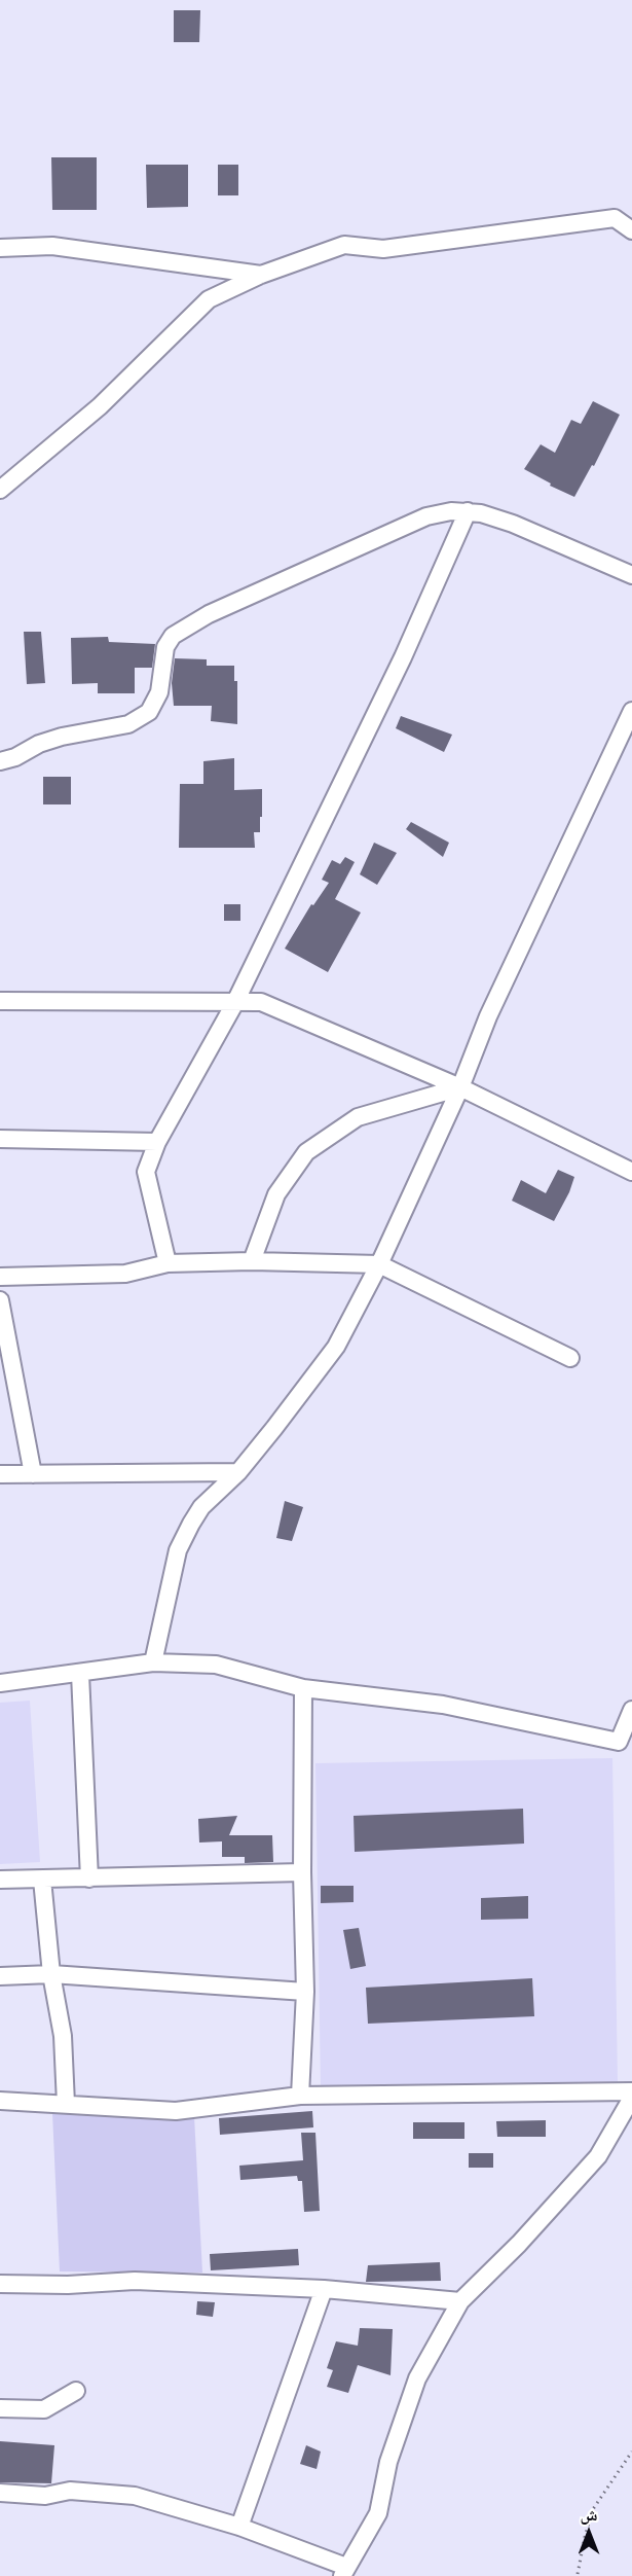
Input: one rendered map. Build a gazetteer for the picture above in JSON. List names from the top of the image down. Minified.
{"north":"top"}
